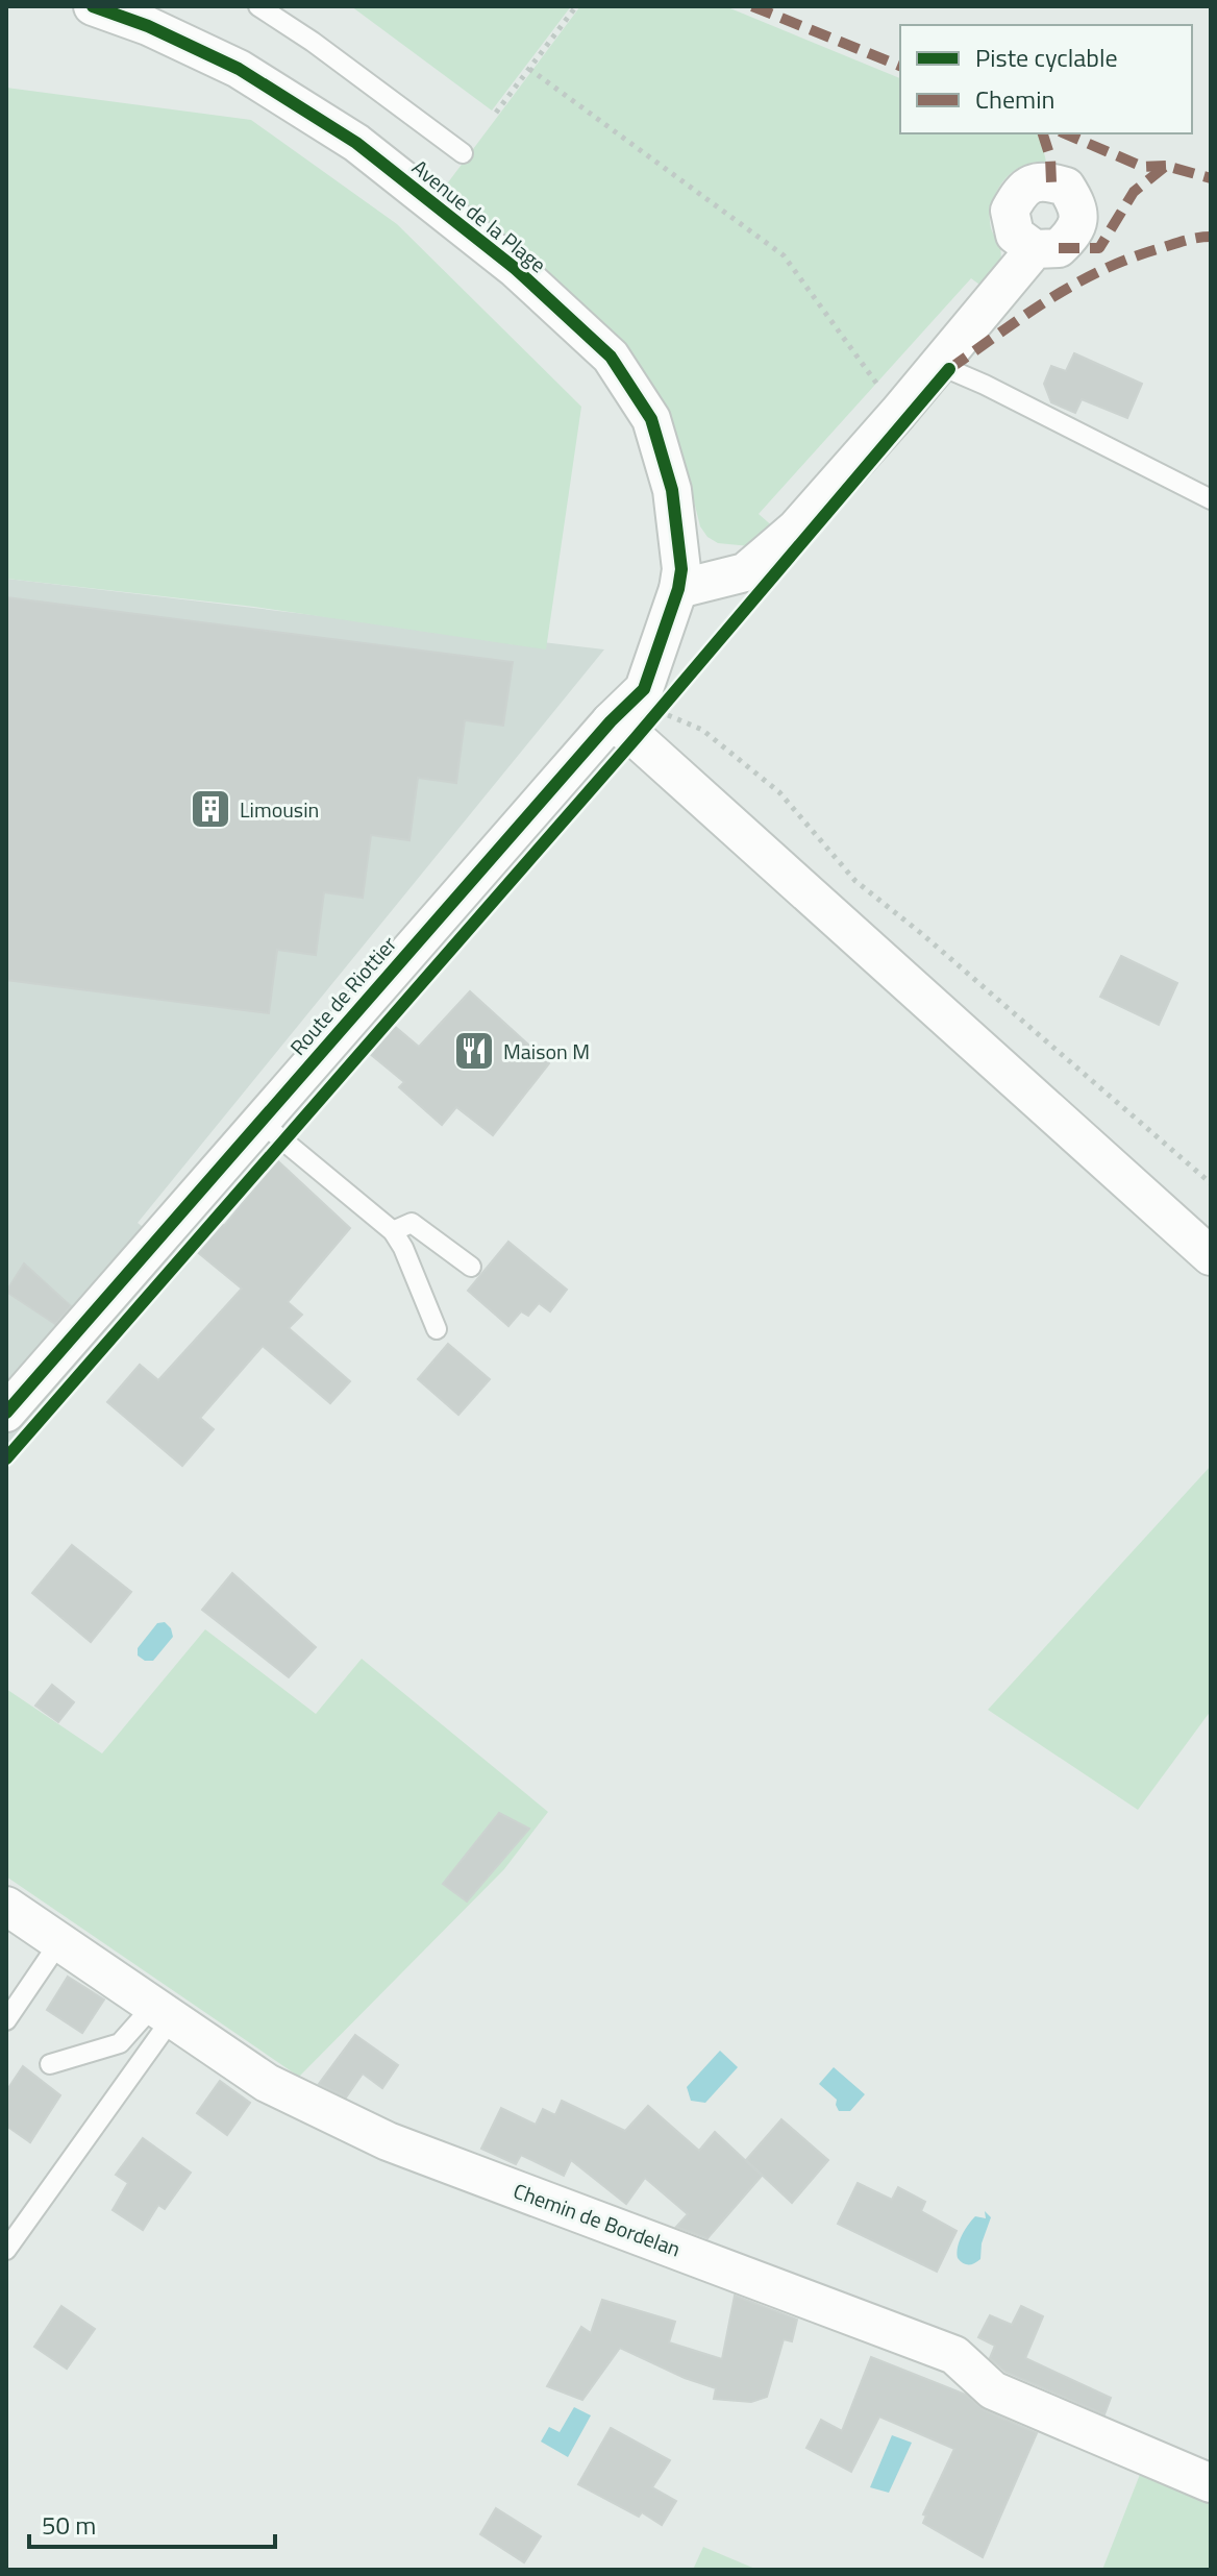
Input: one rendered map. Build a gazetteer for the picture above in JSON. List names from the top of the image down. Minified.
{"streets":{"street":["Avenue de la Plage","Route de Riottier","Chemin de Bordelan"]},"crossings":[["Avenue de la Plage","Route de Riottier"]],"places":{"building":["Limousin"],"restaurant":["Maison M"]},"legend":["Piste cyclable","Chemin"],"scale_bar":"50 m"}
